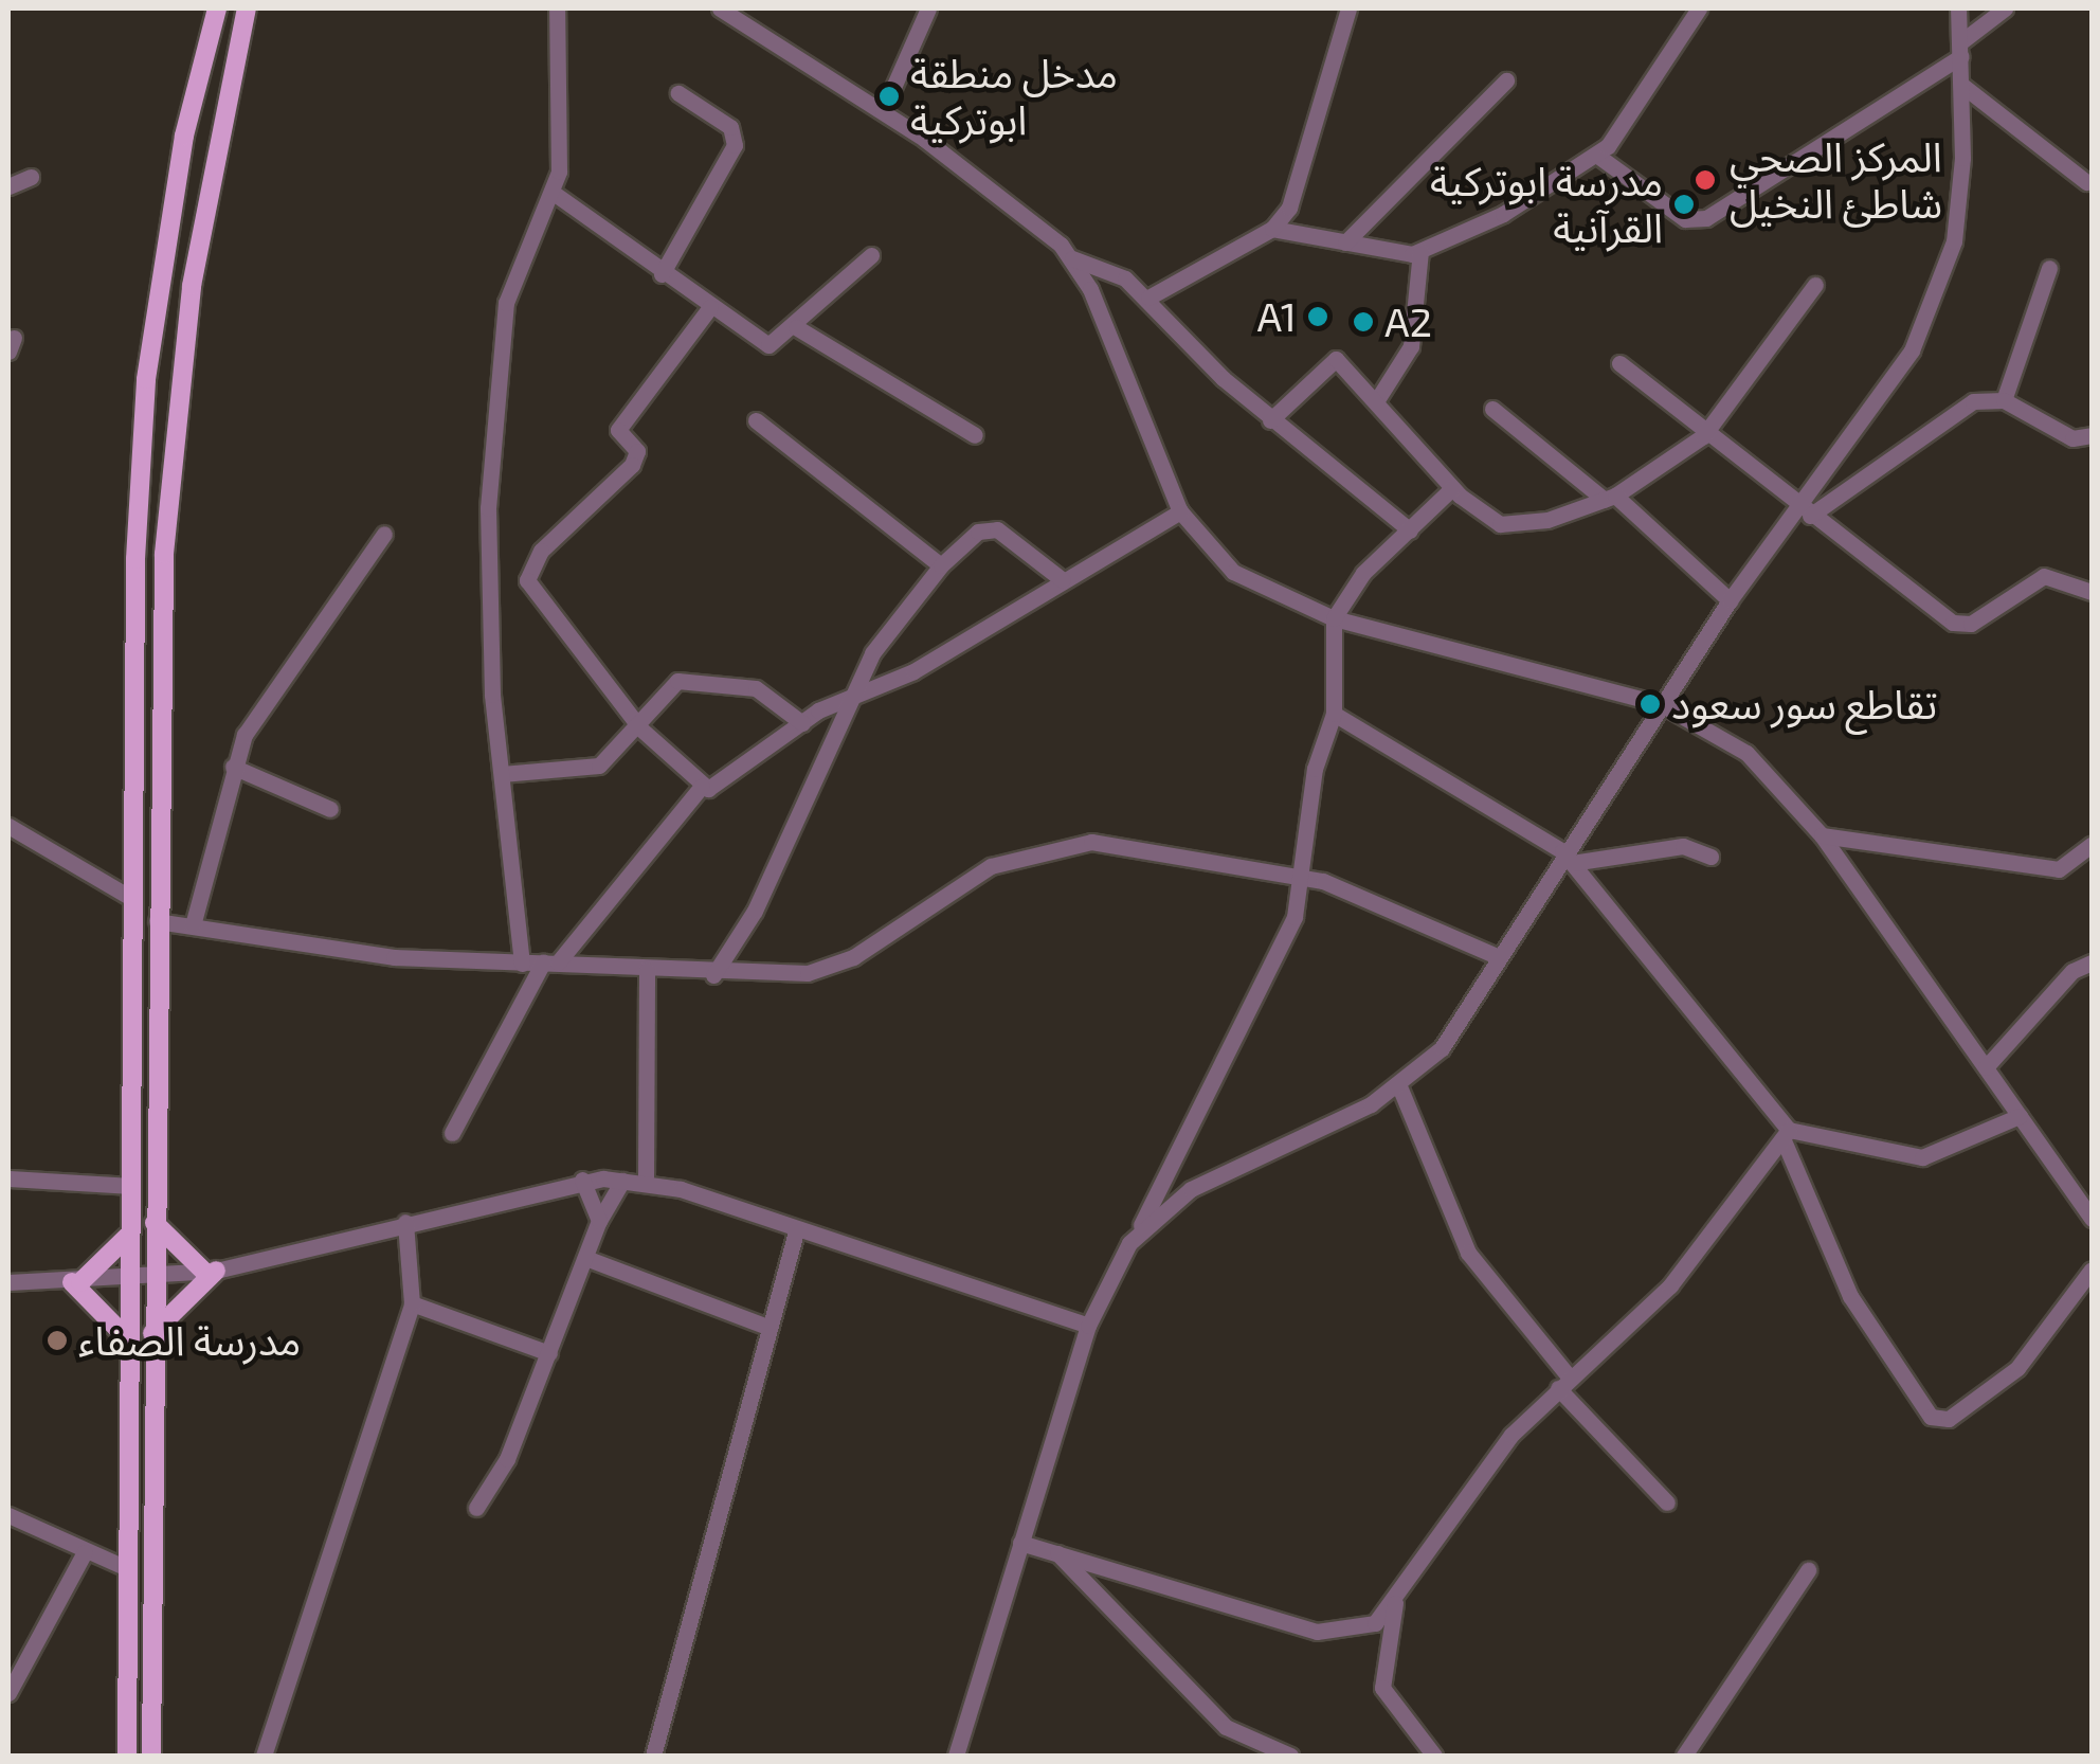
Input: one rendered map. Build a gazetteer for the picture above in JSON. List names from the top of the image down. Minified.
{"places":["مدخل منطقة ابوتركية","المركز الصحي شاطئ النخيل","مدرسة ابوتركية القرآنية","A1","A2","تقاطع سور سعود","مدرسة الصفاء"]}
